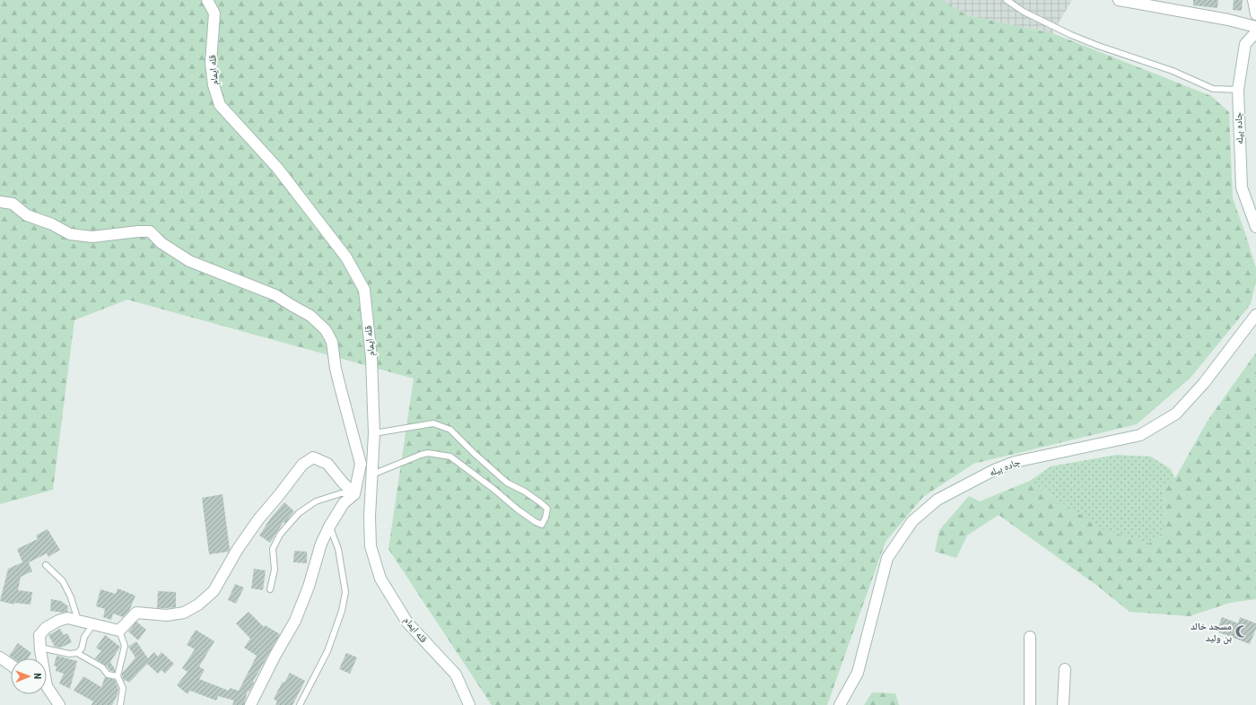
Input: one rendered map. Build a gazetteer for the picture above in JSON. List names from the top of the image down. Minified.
{"streets":{"street":["قله ایمام","جاده بیله"]},"places":{"mosque":["مسجد خالد بن ولید"]},"north":"right"}
